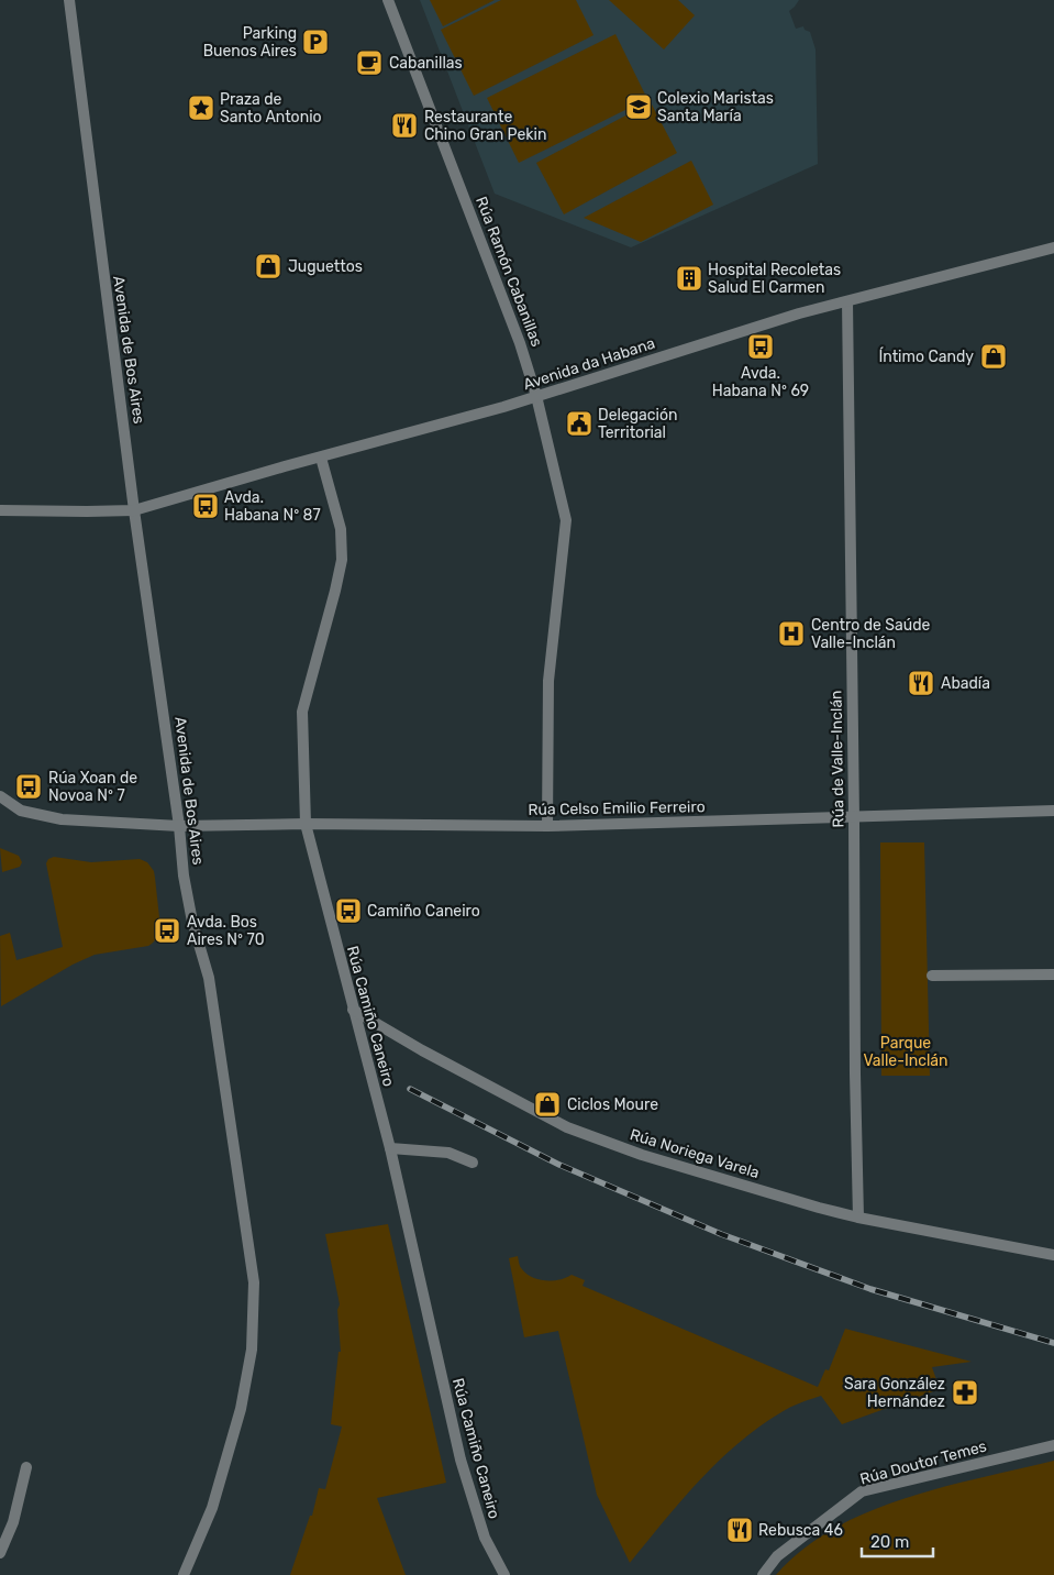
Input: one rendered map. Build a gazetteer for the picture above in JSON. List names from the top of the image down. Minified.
{"streets":{"street":["Rúa Ramón Cabanillas","Avenida de Bos Aires","Avenida da Habana","Rúa de Valle-Inclán","Rúa Celso Emilio Ferreiro","Rúa Camiño Caneiro","Rúa Noriega Varela","Rúa Doutor Temes"]},"crossings":[["Rúa Ramón Cabanillas","Avenida da Habana"],["Rúa Ramón Cabanillas","Rúa Celso Emilio Ferreiro"],["Avenida de Bos Aires","Avenida da Habana"],["Avenida de Bos Aires","Rúa Celso Emilio Ferreiro"],["Avenida da Habana","Rúa de Valle-Inclán"],["Avenida da Habana","Rúa Camiño Caneiro"],["Rúa de Valle-Inclán","Rúa Celso Emilio Ferreiro"],["Rúa de Valle-Inclán","Rúa Noriega Varela"],["Rúa Celso Emilio Ferreiro","Rúa Camiño Caneiro"],["Rúa Camiño Caneiro","Rúa Noriega Varela"]],"parks":["Parque Valle-Inclán"],"places":{"parking":["Parking Buenos Aires"],"cafe":["Cabanillas"],"school or university":["Colexio Maristas Santa María"],"place":["Praza de Santo Antonio"],"restaurant":["Restaurante Chino Gran Pekin","Abadía","Rebusca 46"],"shop":["Juguettos","Íntimo Candy","Ciclos Moure"],"building":["Hospital Recoletas Salud El Carmen"],"bus stop":["Avda. Habana Nº 69","Avda. Habana Nº 87","Rúa Xoan de Novoa Nº 7","Camiño Caneiro","Avda. Bos Aires Nº 70"],"public building":["Delegación Territorial"],"hospital":["Centro de Saúde Valle-Inclán"],"pharmacy":["Sara González Hernández"]},"scale_bar":"20 m"}
